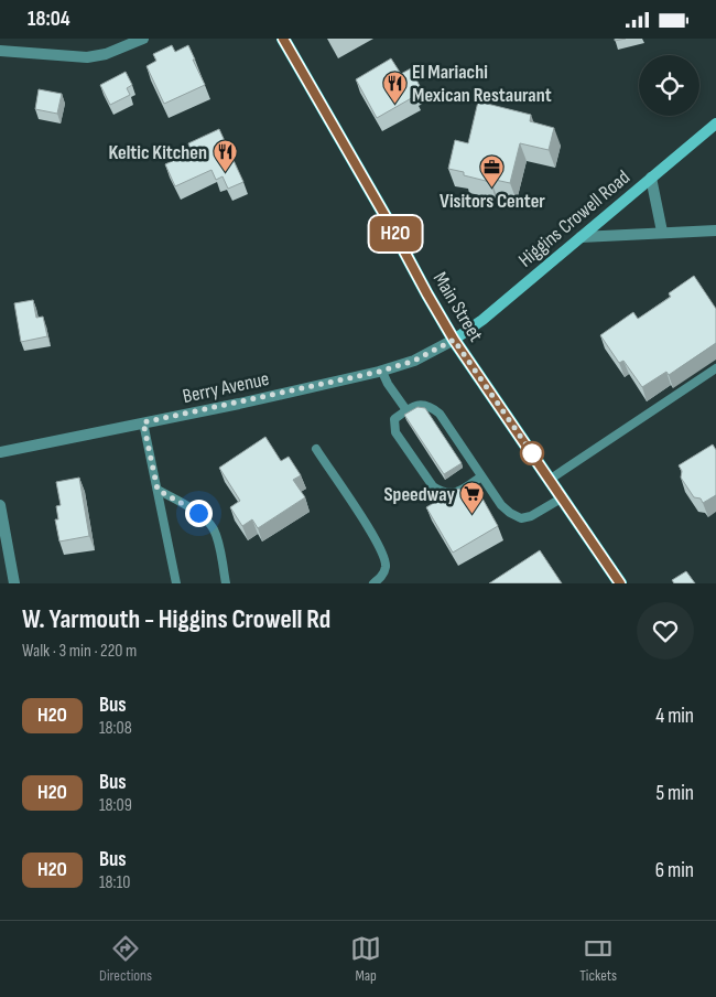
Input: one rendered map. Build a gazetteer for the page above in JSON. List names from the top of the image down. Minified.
{"streets":{"main road":["Higgins Crowell Road","Main Street"],"street":["Berry Avenue"]},"crossings":[["Higgins Crowell Road","Main Street"],["Higgins Crowell Road","Berry Avenue"],["Main Street","Berry Avenue"]],"places":{"restaurant":["El Mariachi Mexican Restaurant","Keltic Kitchen"],"office":["Visitors Center"],"supermarket":["Speedway"]},"lines":["bus line H2O"],"page":{"status":"18:04","on_map":"H2O","heading":["W. Yarmouth - Higgins Crowell Rd","Walk · 3 min · 220 m"],"list":[{"mark":"H2O","name":"Bus","note":"18:08","value":"4 min"},{"mark":"H2O","name":"Bus","note":"18:09","value":"5 min"},{"mark":"H2O","name":"Bus","note":"18:10","value":"6 min"}],"tabs":["Directions","Map","Tickets"]}}
